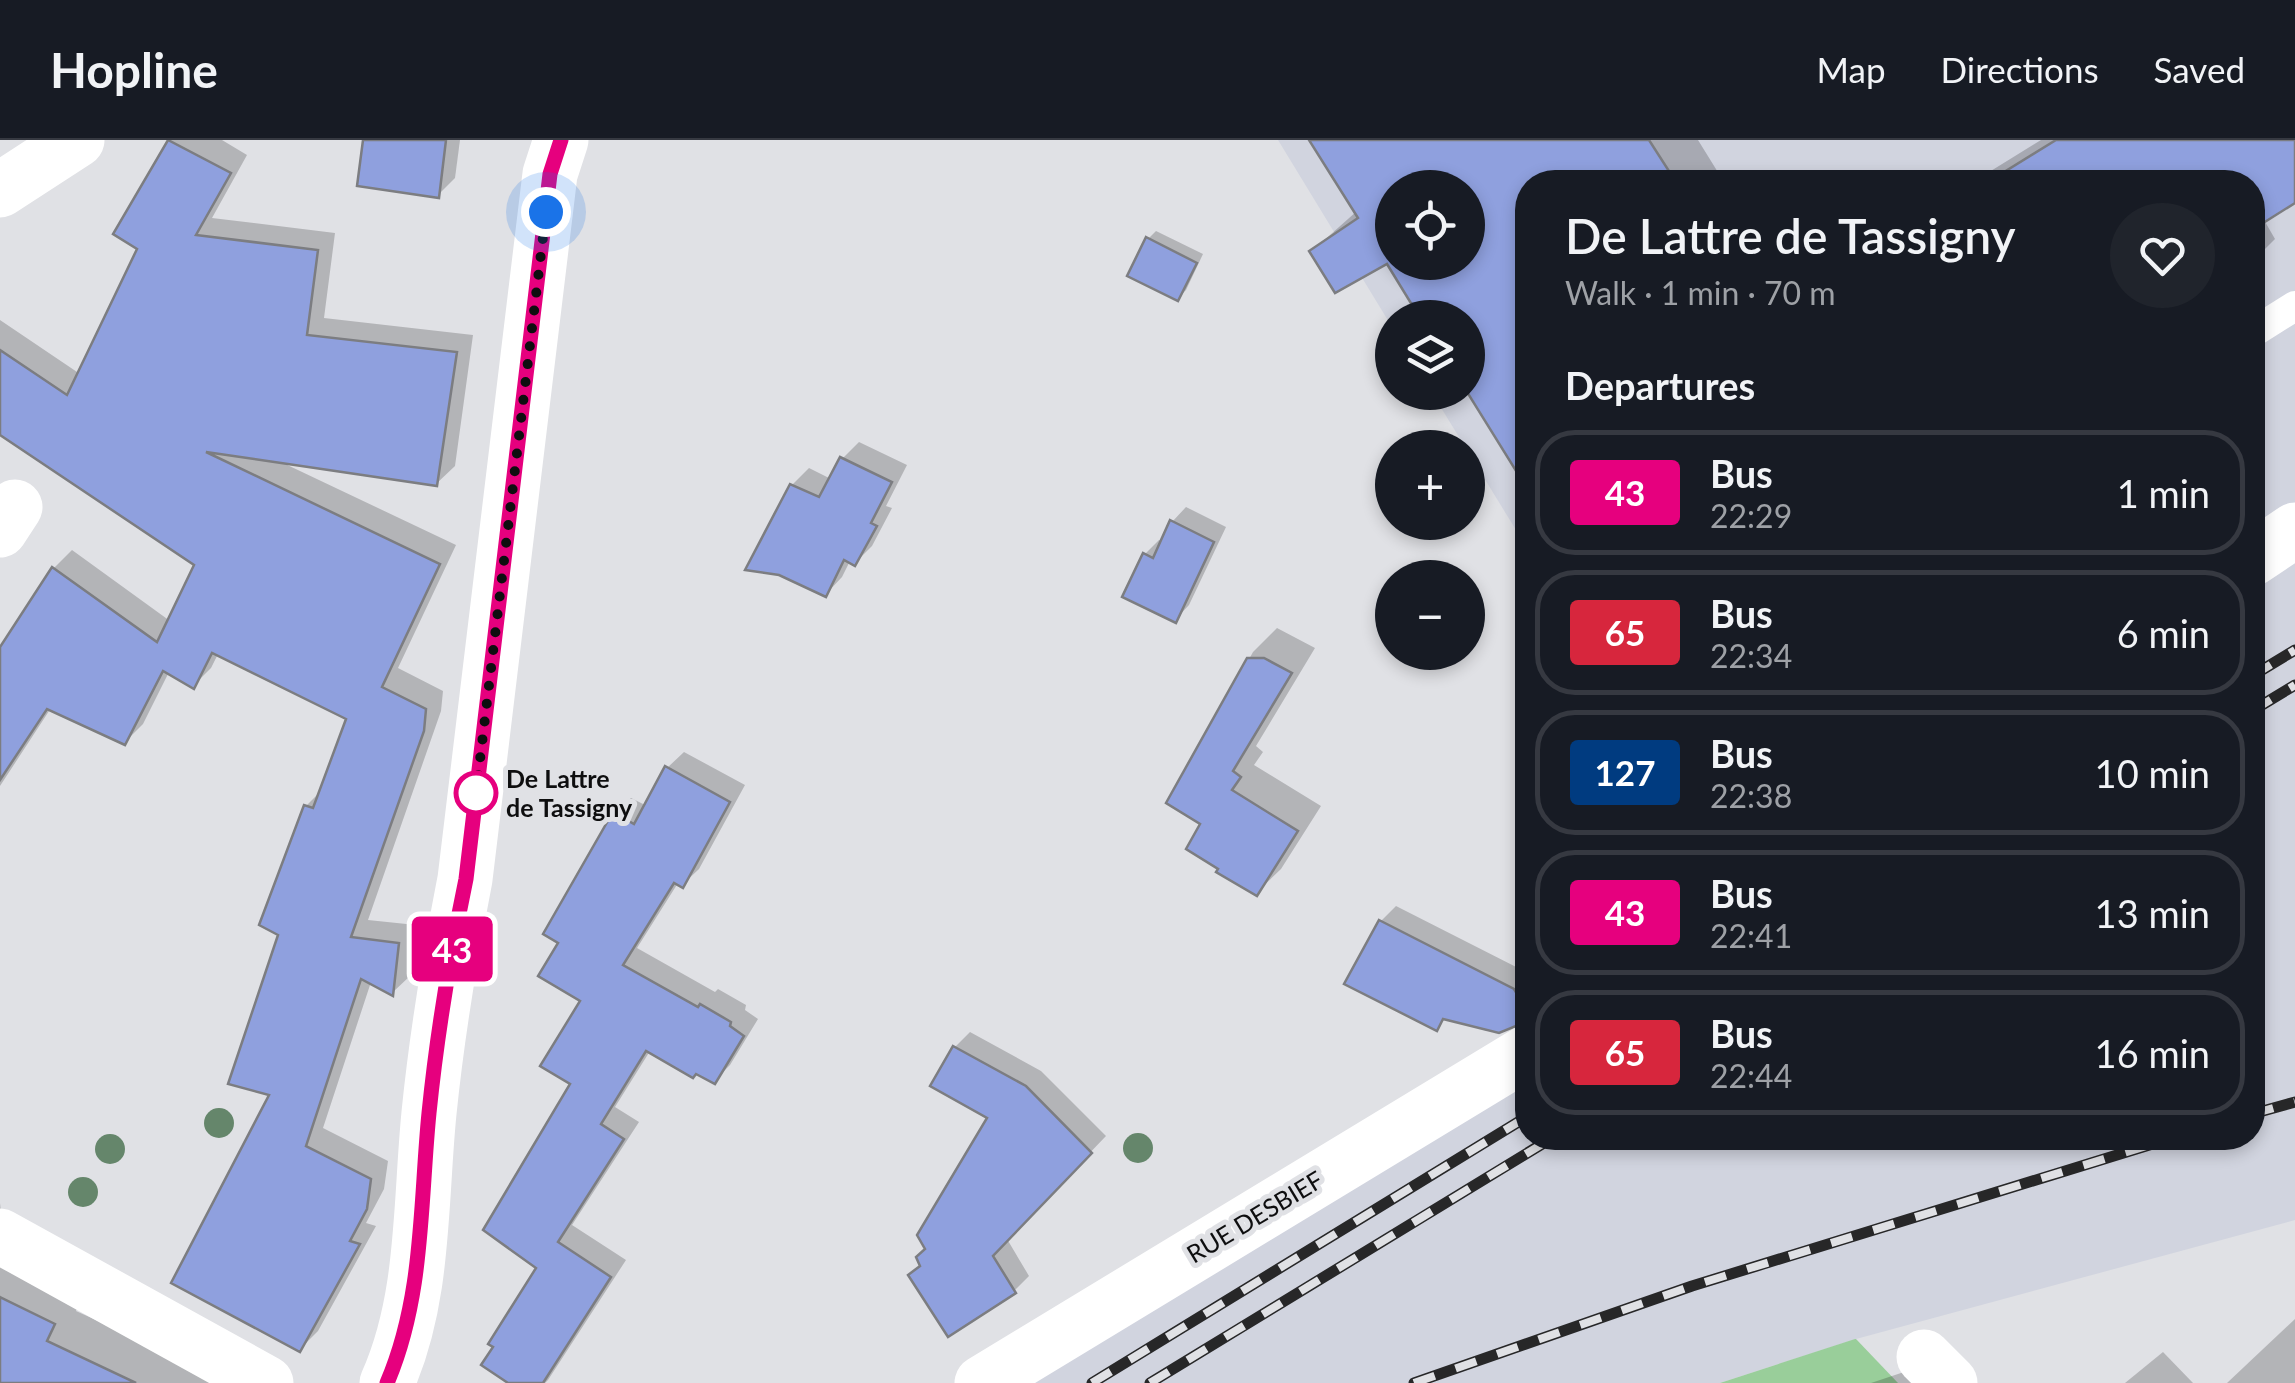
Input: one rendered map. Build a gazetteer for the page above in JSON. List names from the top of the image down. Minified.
{"streets":{"main road":["RUE DESBIEF"]},"places":["De Lattre de Tassigny"],"lines":["bus line 43"],"page":{"header":"Hopline","nav":["Map","Directions","Saved"],"on_map":"43","map_buttons":["+","−"],"heading":[["De Lattre de Tassigny","Walk · 1 min · 70 m"],"Departures"],"list":[{"mark":"43","name":"Bus","note":"22:29","value":"1 min"},{"mark":"65","name":"Bus","note":"22:34","value":"6 min"},{"mark":"127","name":"Bus","note":"22:38","value":"10 min"},{"mark":"43","name":"Bus","note":"22:41","value":"13 min"},{"mark":"65","name":"Bus","note":"22:44","value":"16 min"}]}}
